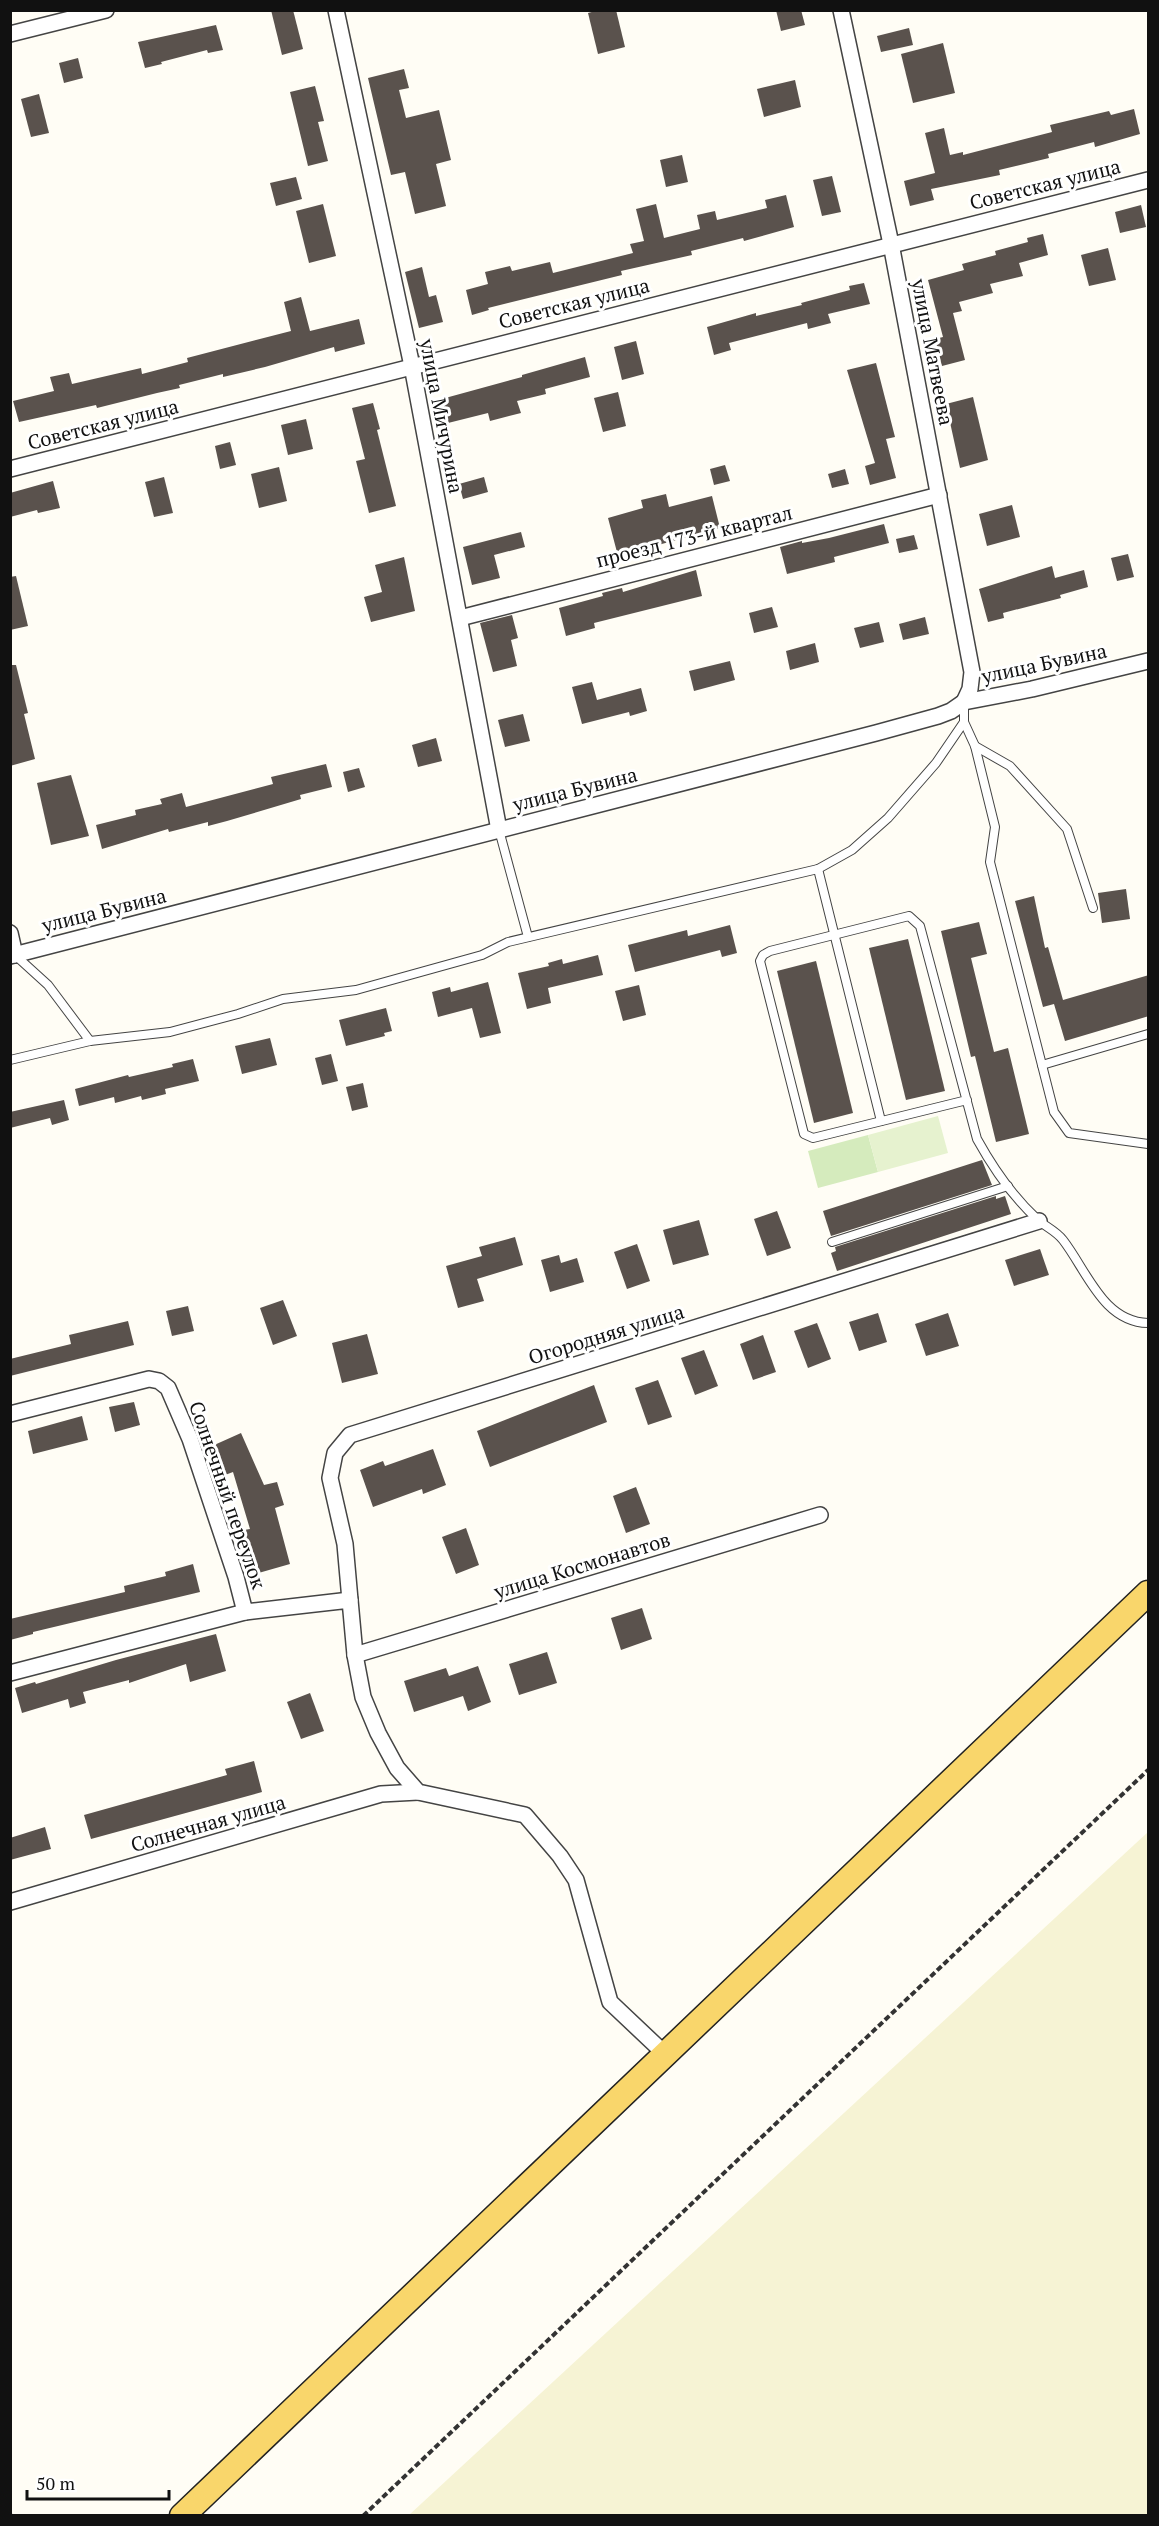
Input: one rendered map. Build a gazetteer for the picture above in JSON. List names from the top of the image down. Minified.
{"streets":{"street":["Советская улица","улица Матвеева","улица Мичурина","проезд 173-й квартал","улица Бувина","Огородняя улица","Солнечный переулок","улица Космонавтов","Солнечная улица"]},"crossings":[["Советская улица","улица Матвеева"],["Советская улица","улица Мичурина"],["улица Матвеева","проезд 173-й квартал"],["улица Матвеева","улица Бувина"],["улица Мичурина","проезд 173-й квартал"],["улица Мичурина","улица Бувина"],["Огородняя улица","Солнечный переулок"]],"scale_bar":"50 m"}
